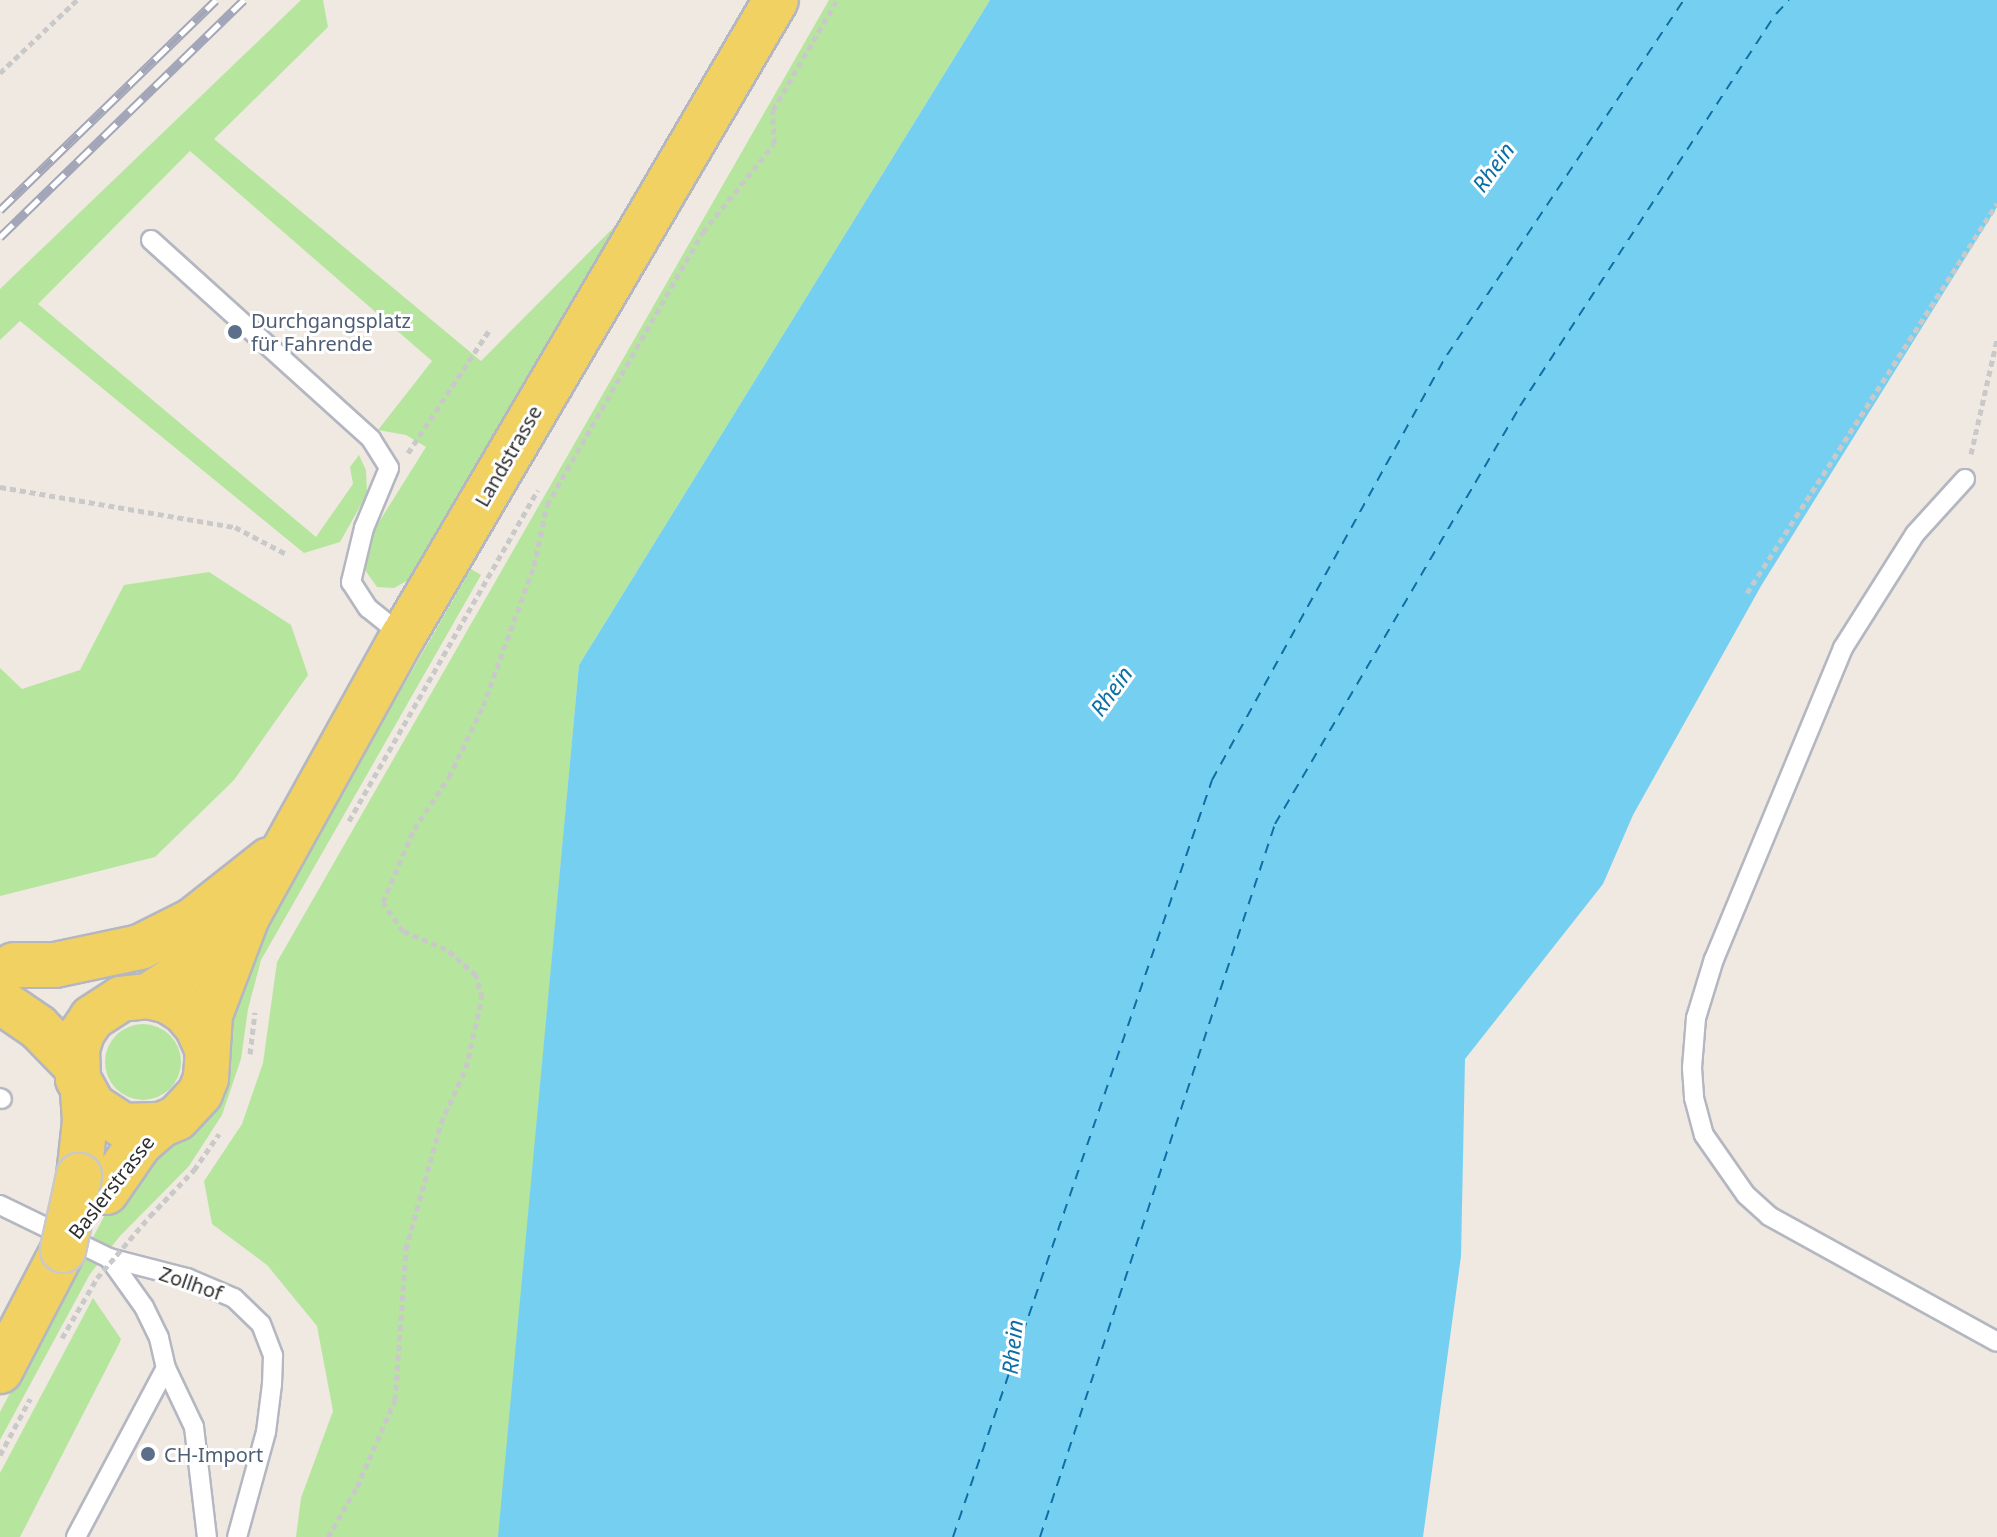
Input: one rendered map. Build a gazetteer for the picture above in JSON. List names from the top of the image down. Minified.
{"streets":{"main road":["Landstrasse","Baslerstrasse"],"lane":["Zollhof"]},"crossings":[["Landstrasse","Baslerstrasse"]],"water":["Rhein"],"places":["Durchgangsplatz für Fahrende","CH-Import"]}
